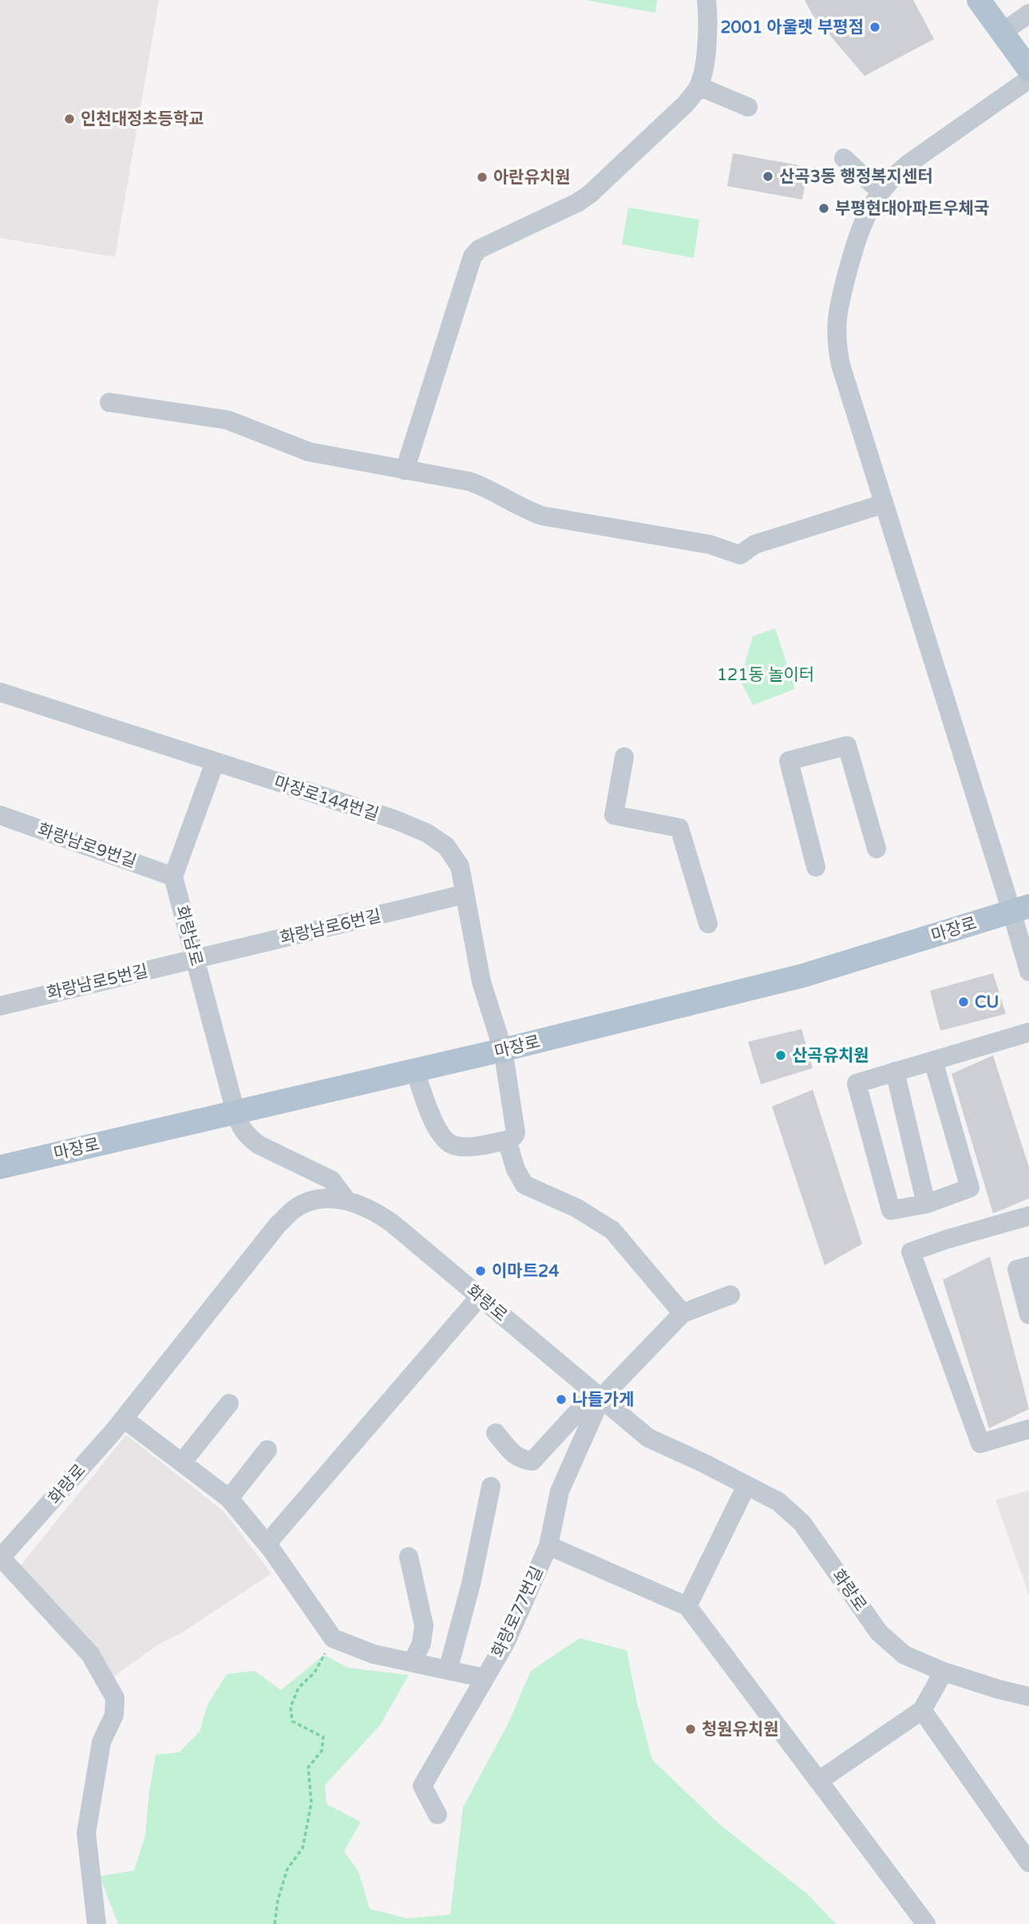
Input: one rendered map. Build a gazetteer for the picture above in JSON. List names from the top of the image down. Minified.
{"streets":{"main road":["마장로"],"street":["마장로144번길","화랑남로9번길","화랑남로6번길","화랑남로","화랑남로5번길","화랑로","화랑로77번길"]},"crossings":[["마장로144번길","화랑남로6번길"],["마장로144번길","마장로"],["화랑남로9번길","화랑남로"],["화랑남로6번길","화랑남로"],["화랑남로6번길","화랑남로5번길"],["마장로","화랑남로"],["화랑남로","화랑남로5번길"],["화랑남로","화랑로"],["화랑로","화랑로77번길"]],"parks":["121동 놀이터"],"places":["2001 아울렛 부평점","인천대정초등학교","산곡3동 행정복지센터","아란유치원","부평현대아파트우체국","CU","산곡유치원","이마트24","나들가게","청원유치원"]}
